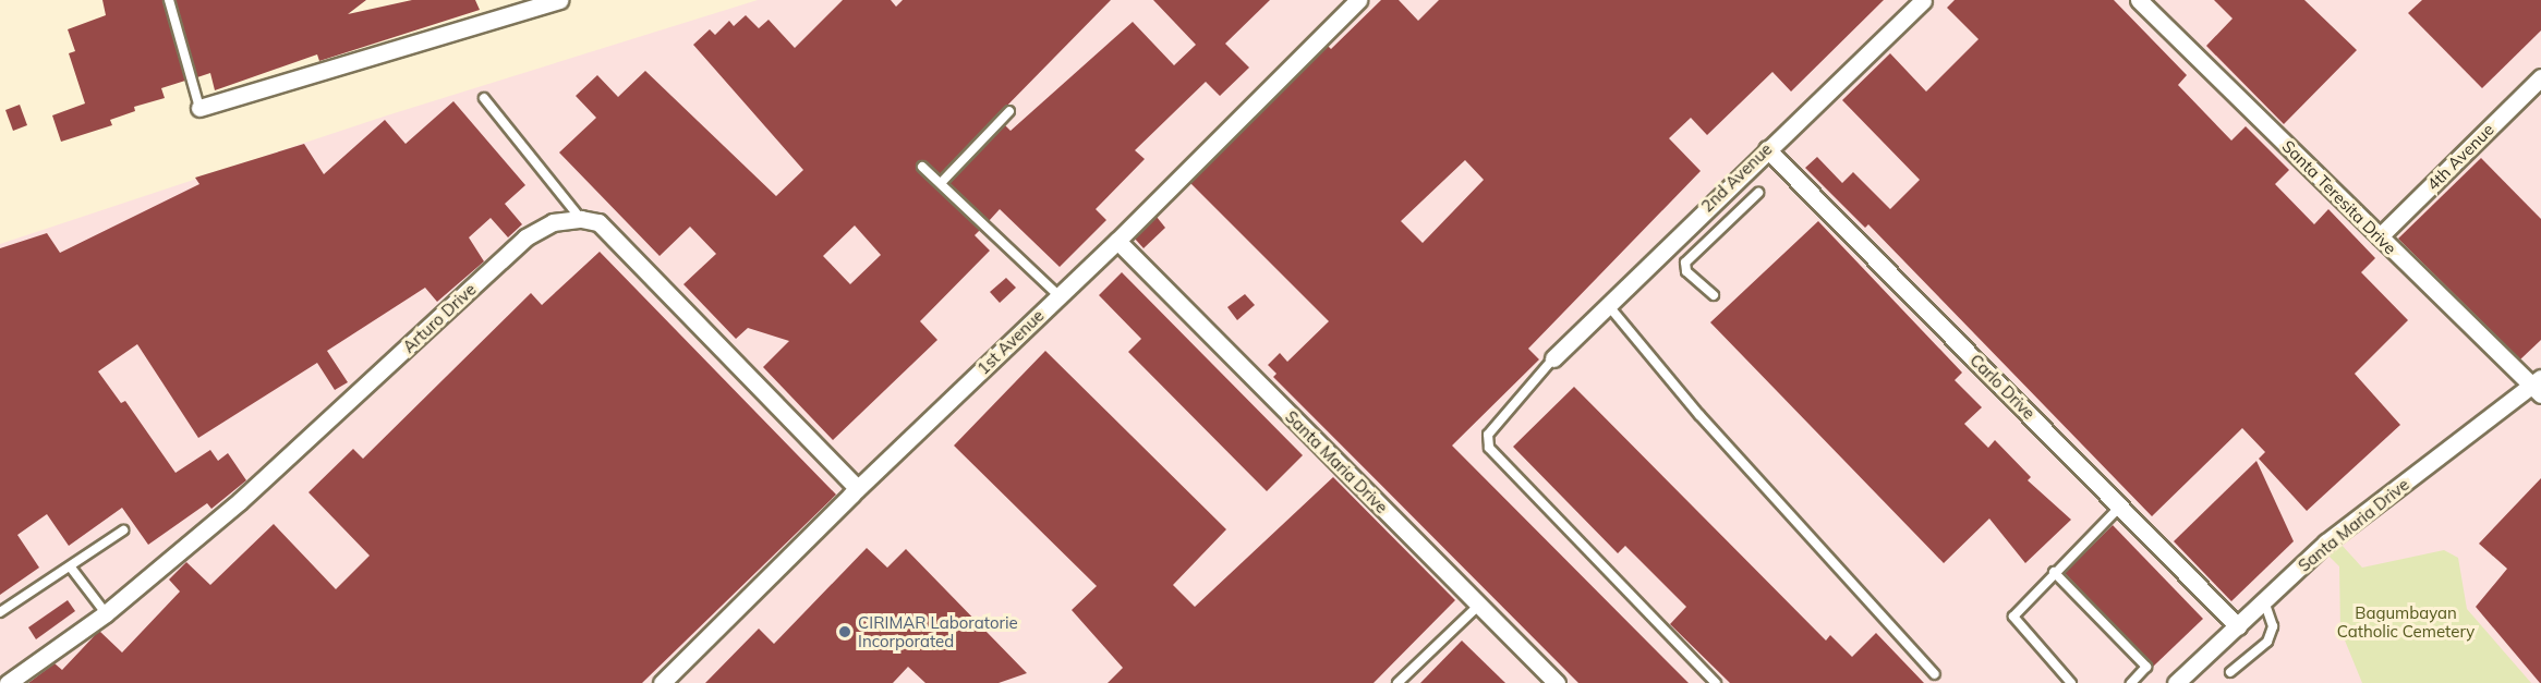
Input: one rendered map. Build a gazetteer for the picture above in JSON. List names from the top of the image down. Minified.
{"streets":{"street":["4th Avenue","2nd Avenue","Santa Teresita Drive","Arturo Drive","1st Avenue","Carlo Drive","Santa Maria Drive"]},"crossings":[["4th Avenue","Santa Teresita Drive"],["2nd Avenue","Carlo Drive"],["Santa Teresita Drive","Santa Maria Drive"],["1st Avenue","Santa Maria Drive"],["Carlo Drive","Santa Maria Drive"]],"parks":["Bagumbayan Catholic Cemetery"],"places":["CIRIMAR Laboratorie Incorporated"]}
